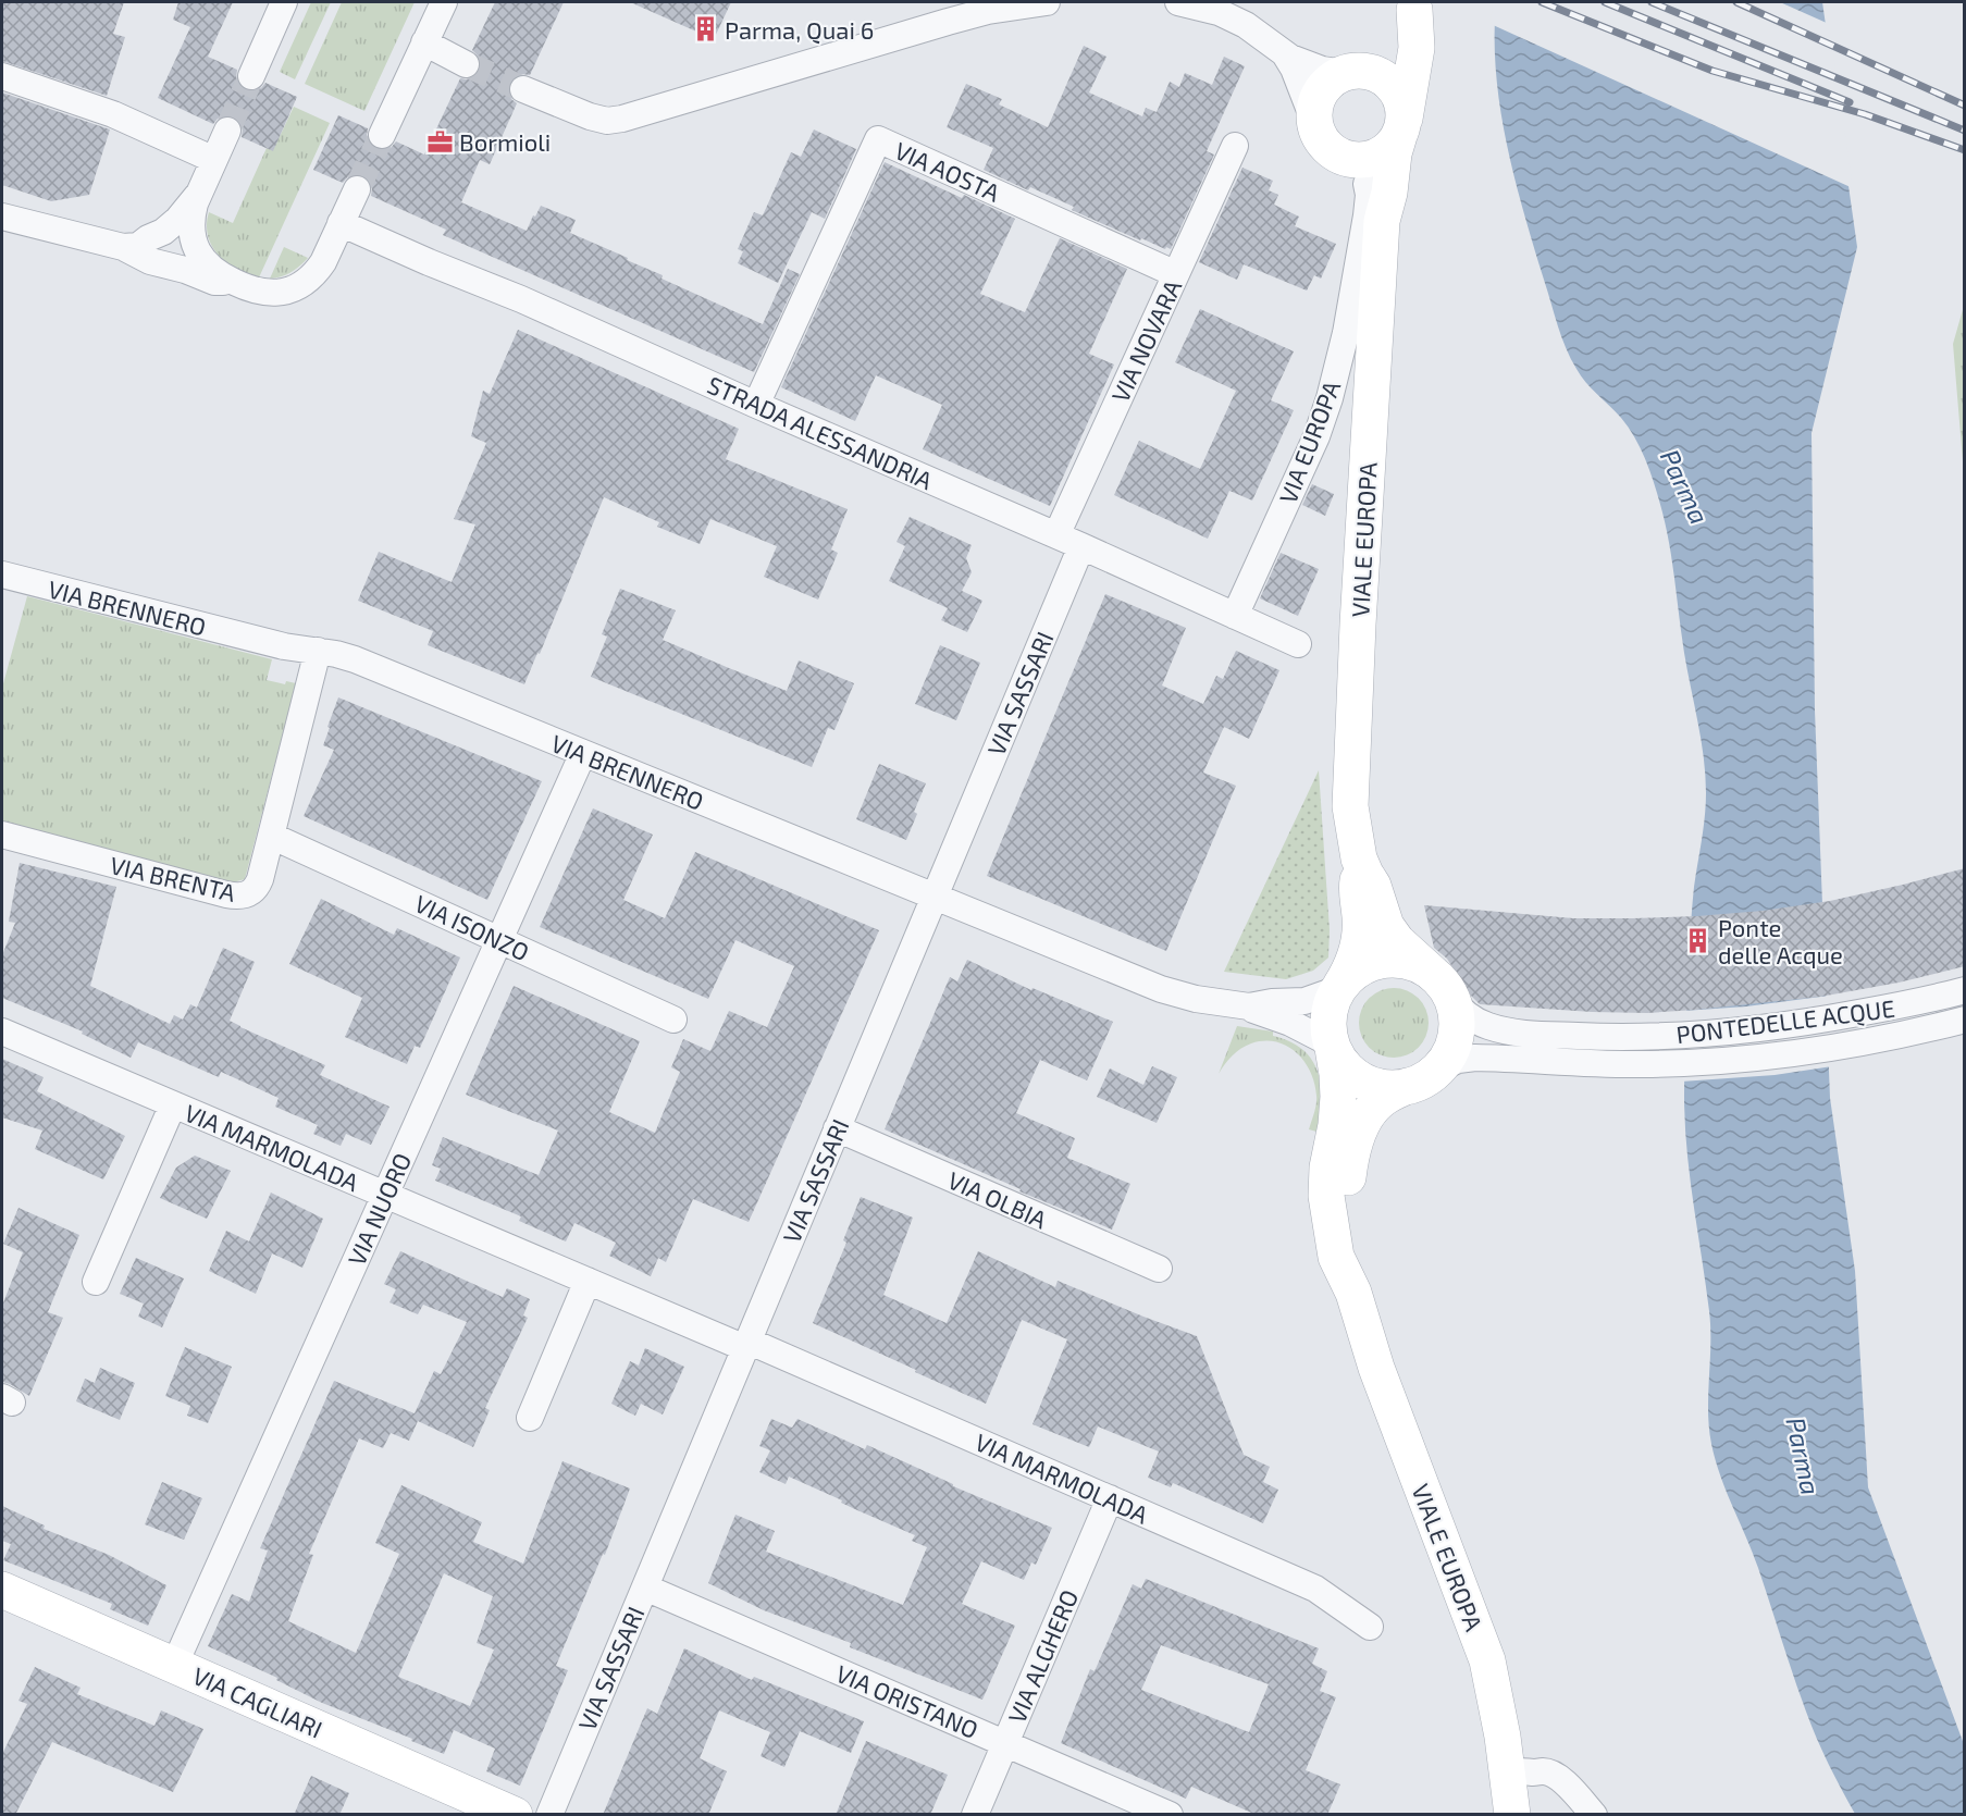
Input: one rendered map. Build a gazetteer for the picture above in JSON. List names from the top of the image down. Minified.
{"streets":{"main road":["VIALE EUROPA","VIA CAGLIARI"],"street":["VIA AOSTA","VIA NOVARA","STRADA ALESSANDRIA","VIA EUROPA","VIA BRENNERO","VIA SASSARI","VIA BRENTA","VIA ISONZO","PONTEDELLE ACQUE","VIA MARMOLADA","VIA OLBIA","VIA NUORO","VIA ALGHERO","VIA ORISTANO"]},"crossings":[["VIA AOSTA","VIA NOVARA"],["VIA AOSTA","STRADA ALESSANDRIA"],["VIA NOVARA","STRADA ALESSANDRIA"],["STRADA ALESSANDRIA","VIA EUROPA"],["STRADA ALESSANDRIA","VIA SASSARI"],["VIALE EUROPA","VIA BRENNERO"],["VIALE EUROPA","PONTEDELLE ACQUE"],["VIA BRENNERO","VIA SASSARI"],["VIA BRENNERO","VIA BRENTA"],["VIA BRENNERO","PONTEDELLE ACQUE"],["VIA BRENNERO","VIA NUORO"],["VIA SASSARI","VIA MARMOLADA"],["VIA SASSARI","VIA OLBIA"],["VIA SASSARI","VIA ORISTANO"],["VIA BRENTA","VIA ISONZO"],["VIA ISONZO","VIA NUORO"],["VIA MARMOLADA","VIA NUORO"],["VIA MARMOLADA","VIA ALGHERO"],["VIA NUORO","VIA CAGLIARI"],["VIA ALGHERO","VIA ORISTANO"]],"water":["Parma"],"places":{"building":["Parma, Quai 6","Ponte delle Acque"],"office":["Bormioli"]}}
